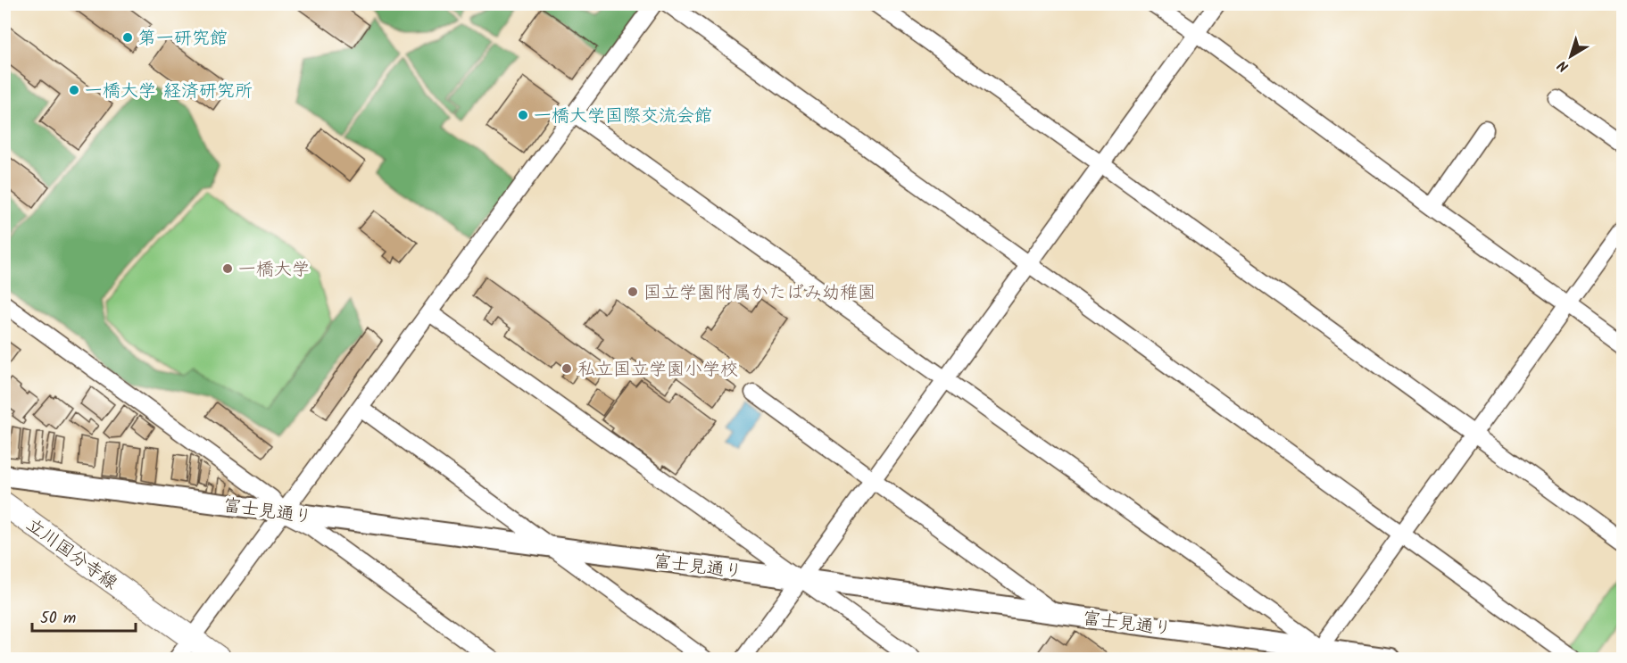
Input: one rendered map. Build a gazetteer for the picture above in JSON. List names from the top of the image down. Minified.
{"streets":{"main road":["立川国分寺線"],"street":["富士見通り"]},"places":["第一研究館","一橋大学 経済研究所","一橋大学国際交流会館","一橋大学","国立学園附属かたばみ幼稚園","私立国立学園小学校"],"scale_bar":"50 m","north":"bottom left"}
